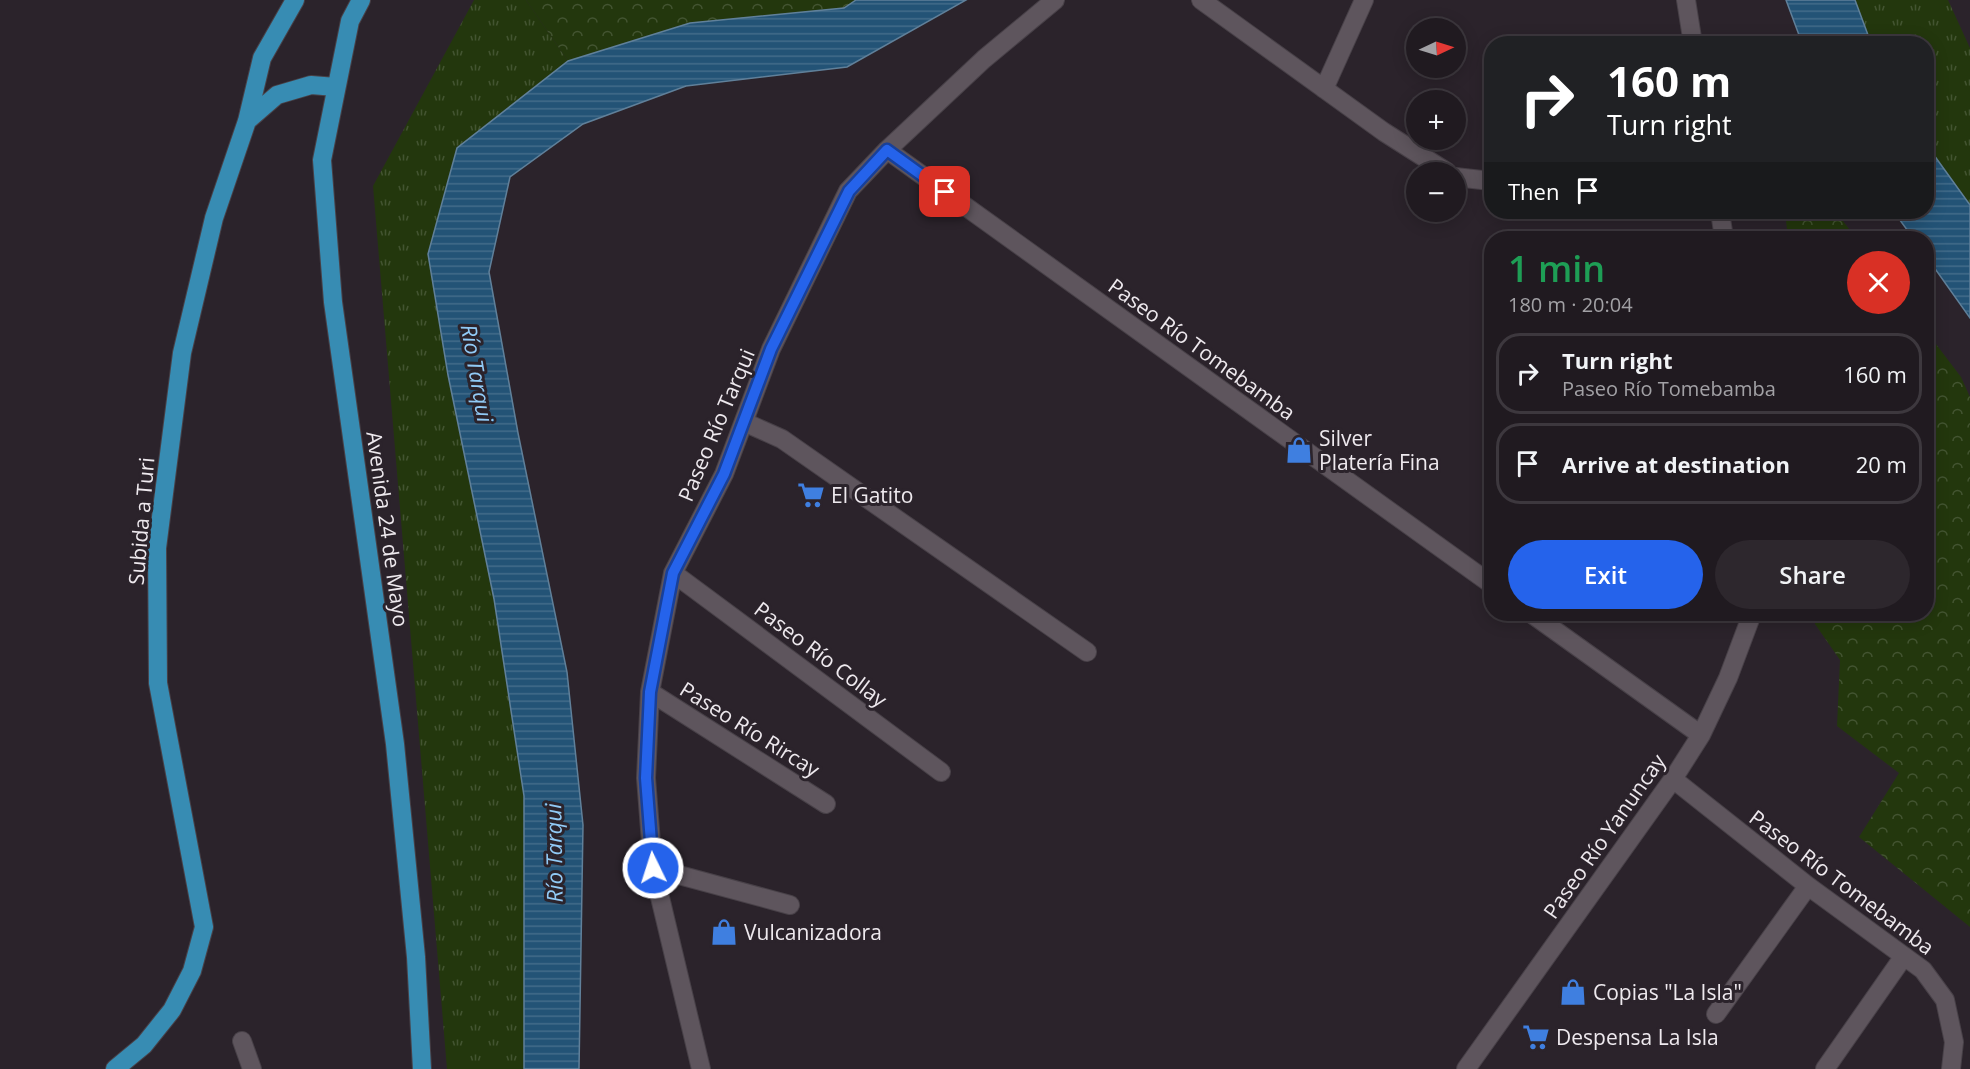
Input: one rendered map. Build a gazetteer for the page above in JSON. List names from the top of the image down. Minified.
{"streets":{"main road":["Subida a Turi","Avenida 24 de Mayo"],"street":["Paseo Río Tomebamba","Paseo Río Tarqui","Paseo Río Collay","Paseo Río Rircay","Paseo Río Yanuncay"]},"crossings":[["Paseo Río Tomebamba","Paseo Río Tarqui"],["Paseo Río Tomebamba","Paseo Río Yanuncay"],["Paseo Río Tarqui","Paseo Río Collay"],["Paseo Río Tarqui","Paseo Río Rircay"]],"water":["Río Tarqui"],"places":{"shop":["Silver Platería Fina","Vulcanizadora","Copias \"La Isla\""],"supermarket":["El Gatito","Despensa La Isla"]},"north":"right","page":{"map_buttons":["+","−"],"turn":["160 m","Turn right"],"then":"Then","heading":["1 min","180 m · 20:04"],"list":[{"name":"Turn right","note":"Paseo Río Tomebamba","value":"160 m"},{"name":"Arrive at destination","value":"20 m"}],"buttons":["Exit","Share"]}}
